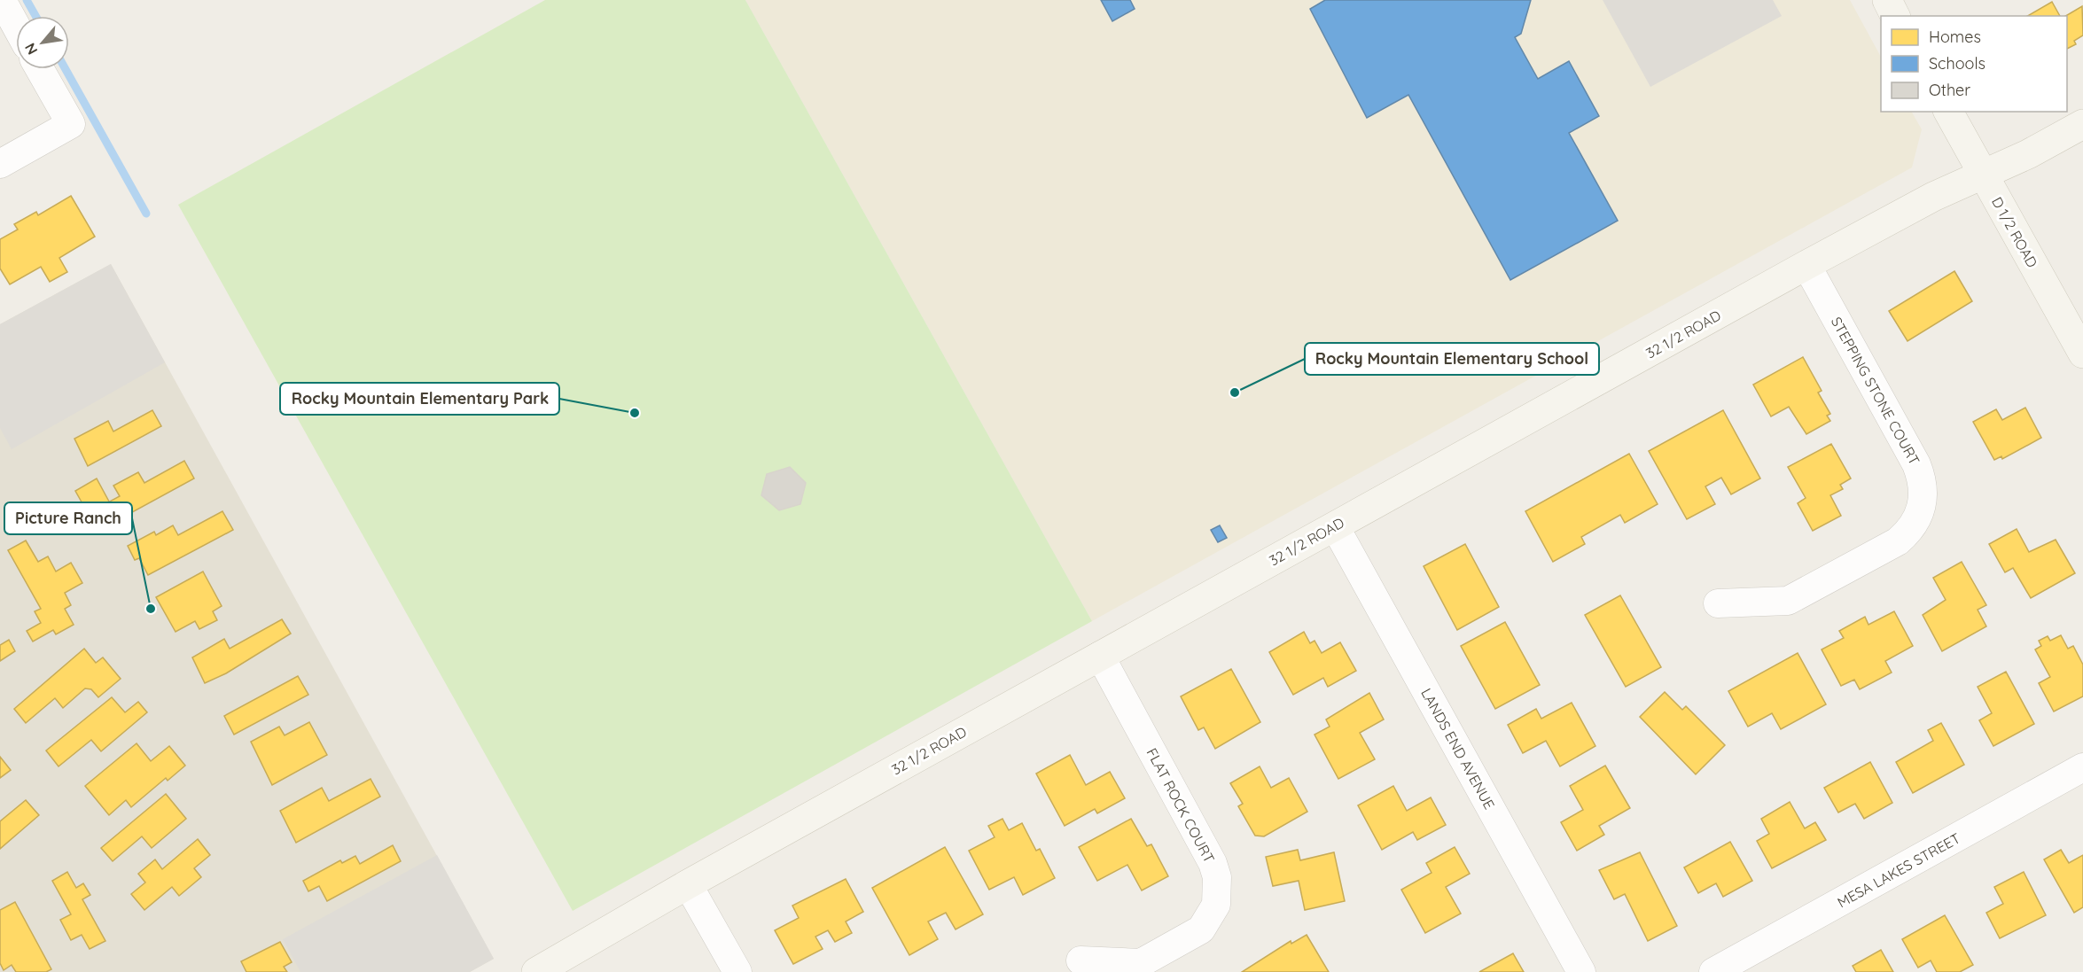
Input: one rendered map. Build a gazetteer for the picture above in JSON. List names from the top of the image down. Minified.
{"streets":{"street":["D 1/2 ROAD","32 1/2 ROAD","STEPPING STONE COURT","LANDS END AVENUE","FLAT ROCK COURT","MESA LAKES STREET"]},"crossings":[["D 1/2 ROAD","32 1/2 ROAD"],["32 1/2 ROAD","STEPPING STONE COURT"],["32 1/2 ROAD","LANDS END AVENUE"],["32 1/2 ROAD","FLAT ROCK COURT"]],"places":["Rocky Mountain Elementary School","Rocky Mountain Elementary Park","Picture Ranch"],"legend":["Homes","Schools","Other"],"north":"bottom left"}
